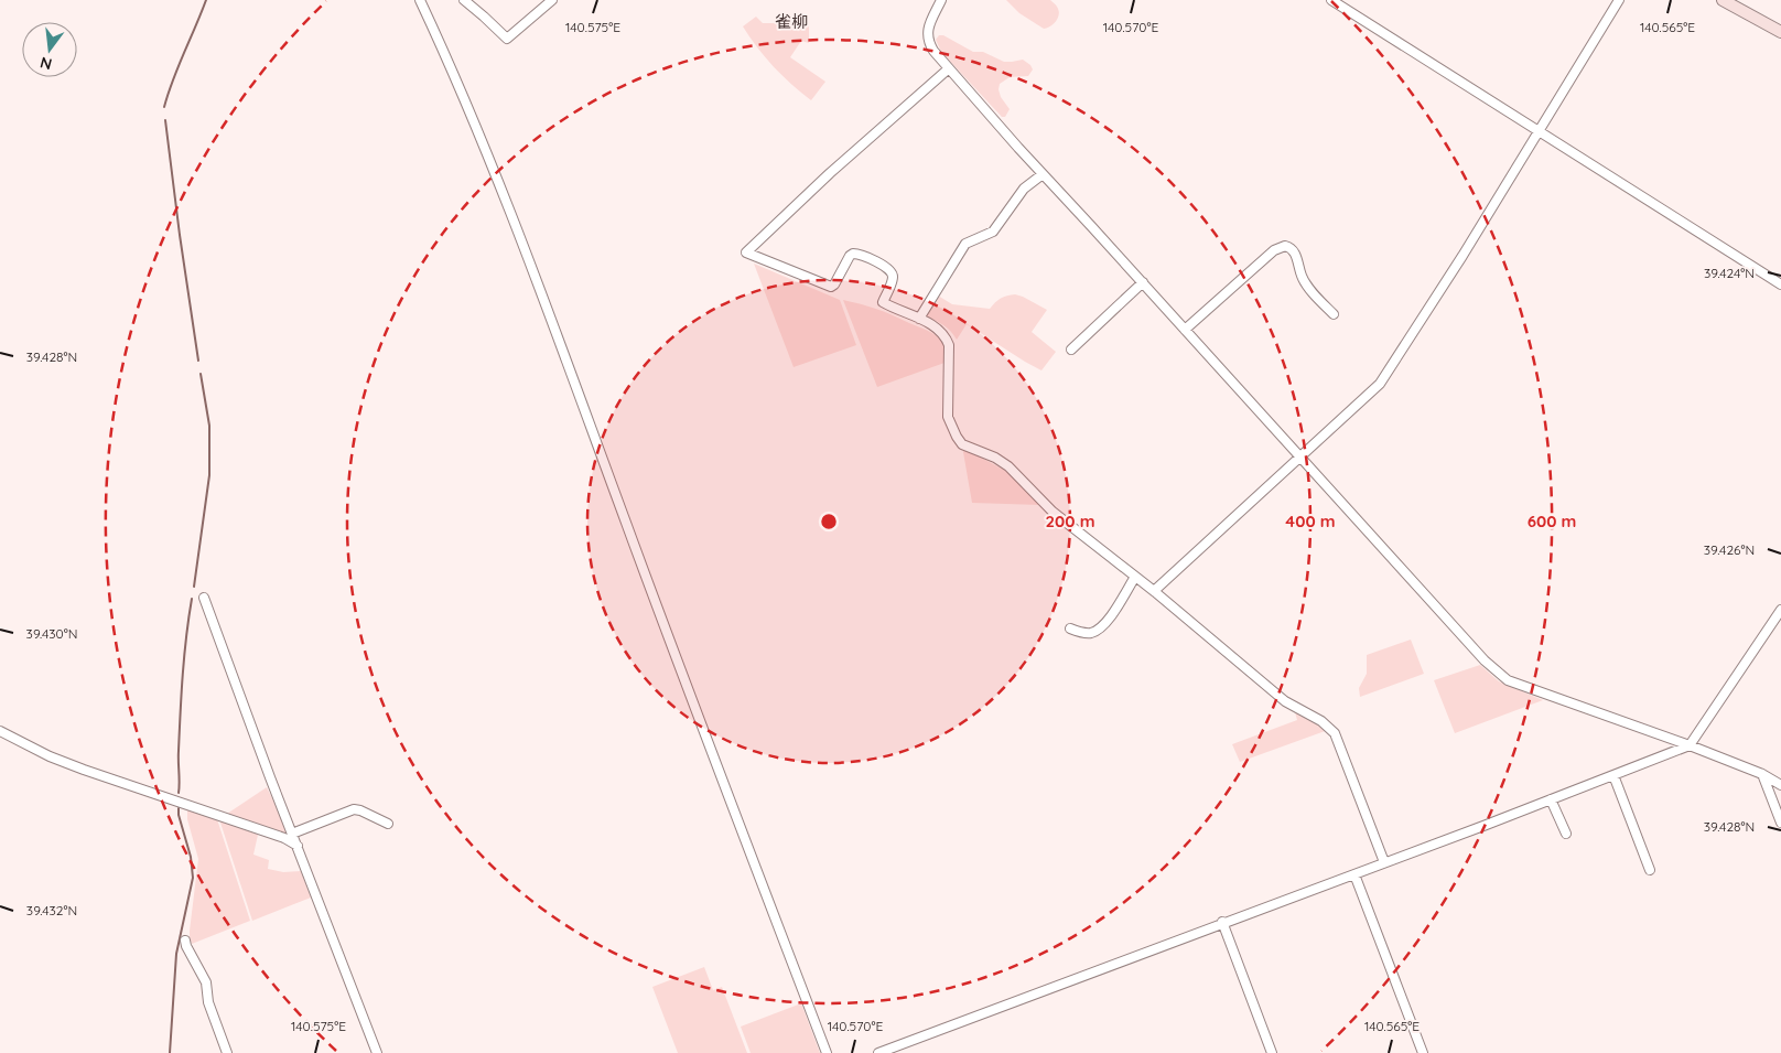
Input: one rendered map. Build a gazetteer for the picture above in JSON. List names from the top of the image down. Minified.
{"districts":["雀柳"],"north":"bottom","coordinates":["140.575°E","140.570°E","140.565°E","39.424°N","39.428°N","39.426°N","39.430°N","39.432°N"],"rings":["200 m","400 m","600 m"]}
